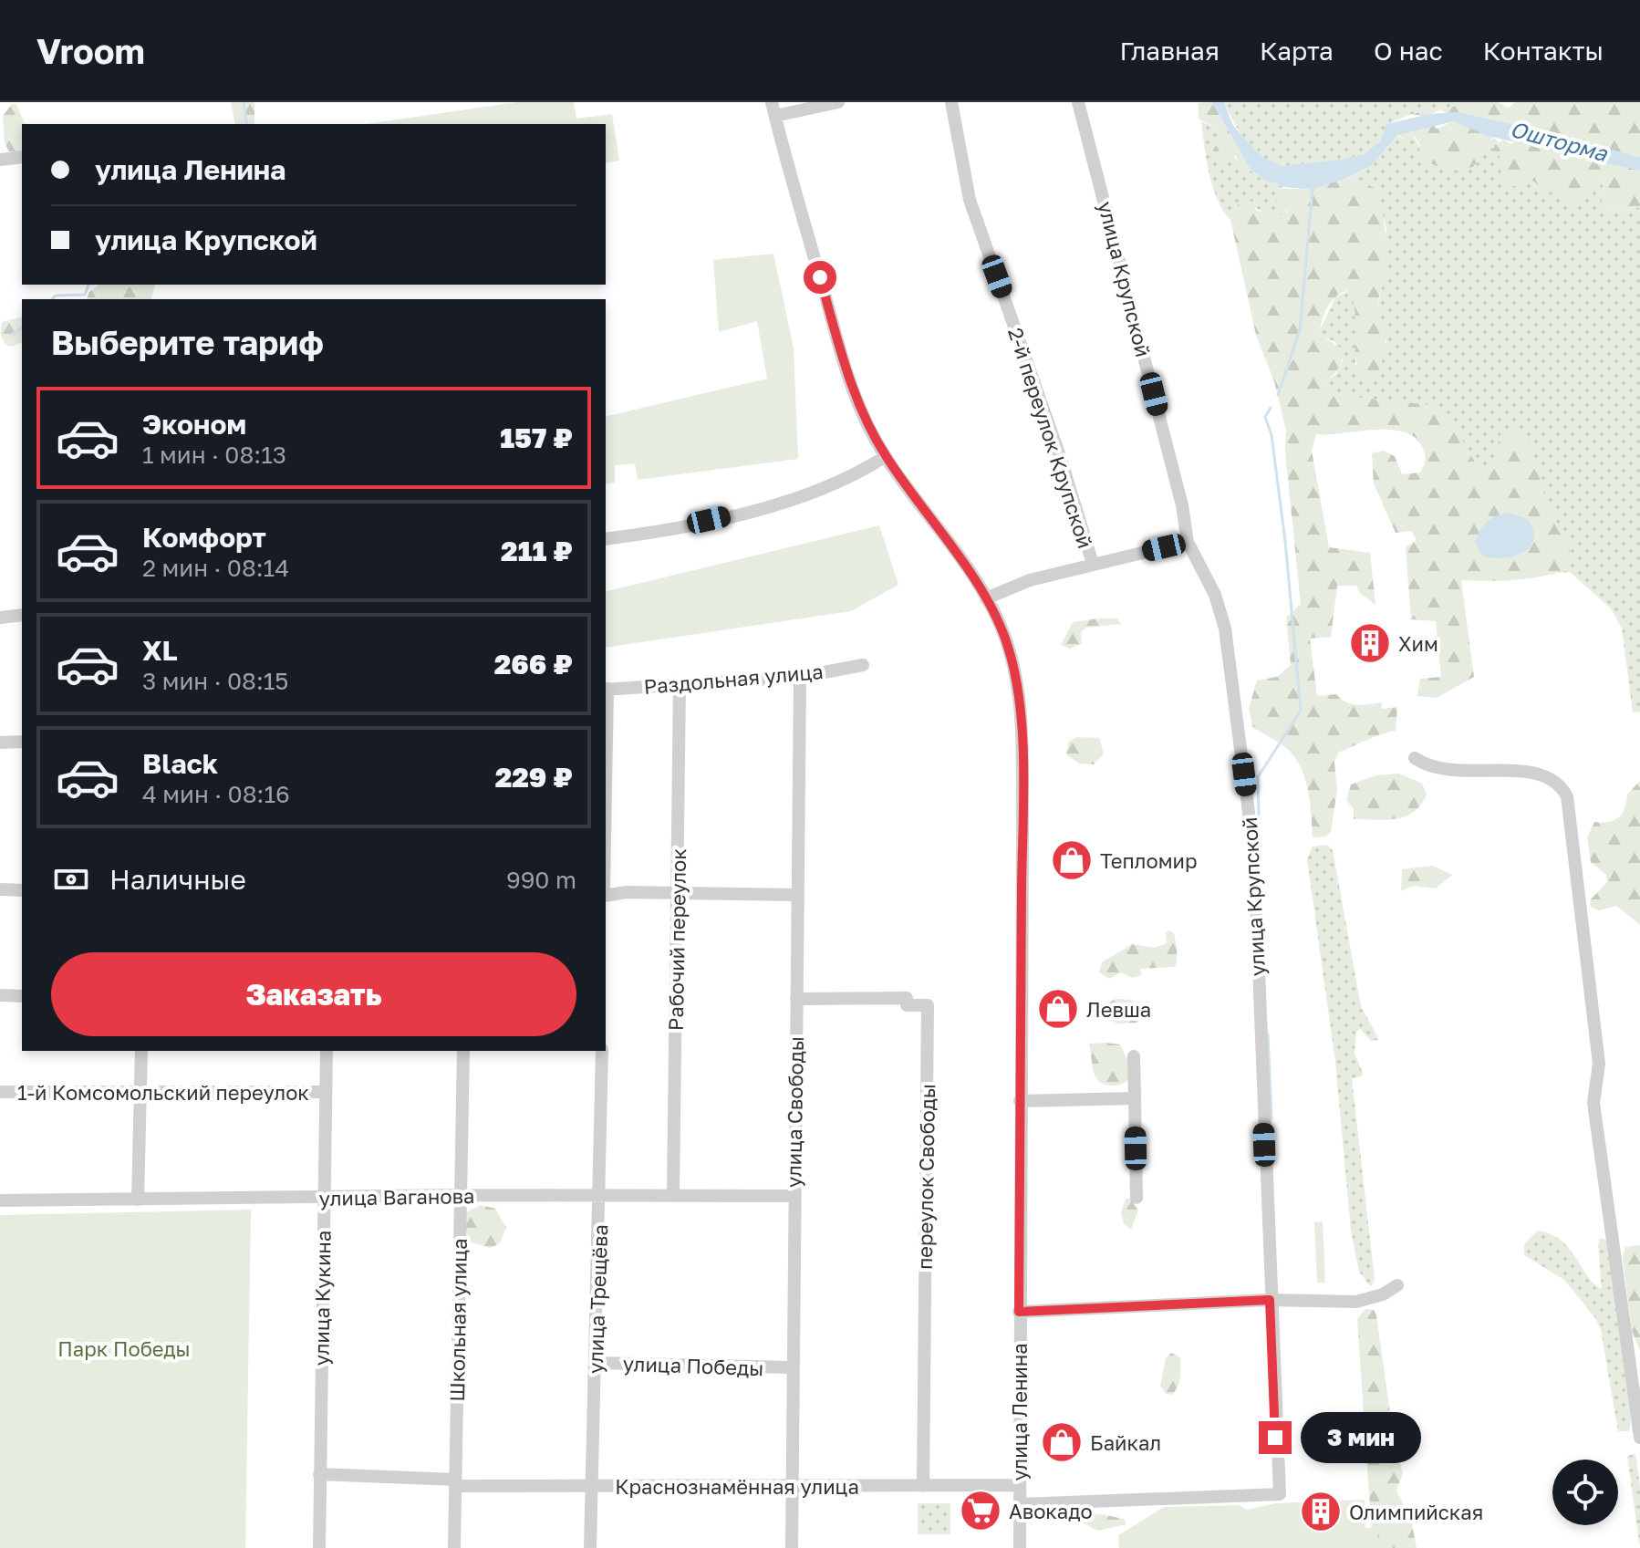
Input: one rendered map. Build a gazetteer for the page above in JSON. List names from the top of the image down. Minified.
{"streets":{"street":["улица Крупской","2-й переулок Крупской","Раздольная улица","Рабочий переулок","1-й Комсомольский переулок","улица Свободы","переулок Свободы","улица Ваганова","улица Кукина","улица Трещёва","Школьная улица","улица Победы","улица Ленина","Краснознамённая улица"]},"crossings":[["улица Крупской","улица Ленина"],["Раздольная улица","Рабочий переулок"],["Раздольная улица","улица Свободы"],["Рабочий переулок","улица Ваганова"],["1-й Комсомольский переулок","улица Кукина"],["улица Свободы","переулок Свободы"],["улица Свободы","улица Ваганова"],["улица Свободы","улица Победы"],["улица Свободы","Краснознамённая улица"],["переулок Свободы","Краснознамённая улица"],["улица Ваганова","улица Кукина"],["улица Ваганова","улица Трещёва"],["улица Ваганова","Школьная улица"],["улица Кукина","Краснознамённая улица"],["улица Трещёва","улица Победы"],["улица Трещёва","Краснознамённая улица"],["Школьная улица","Краснознамённая улица"],["улица Ленина","Краснознамённая улица"]],"water":["Ошторма"],"parks":["Парк Победы"],"places":{"building":["Хим","Олимпийская"],"shop":["Тепломир","Левша","Байкал"],"supermarket":["Авокадо"]},"page":{"header":"Vroom","nav":["Главная","Карта","О нас","Контакты"],"banner":["улица Ленина","улица Крупской"],"heading":"Выберите тариф","list":[{"name":"Эконом","note":"1 мин · 08:13","value":"157 ₽"},{"name":"Комфорт","note":"2 мин · 08:14","value":"211 ₽"},{"name":"XL","note":"3 мин · 08:15","value":"266 ₽"},{"name":"Black","note":"4 мин · 08:16","value":"229 ₽"}],"pay":["Наличные","990 m"],"buttons":"Заказать","bubble":"3 мин"}}
